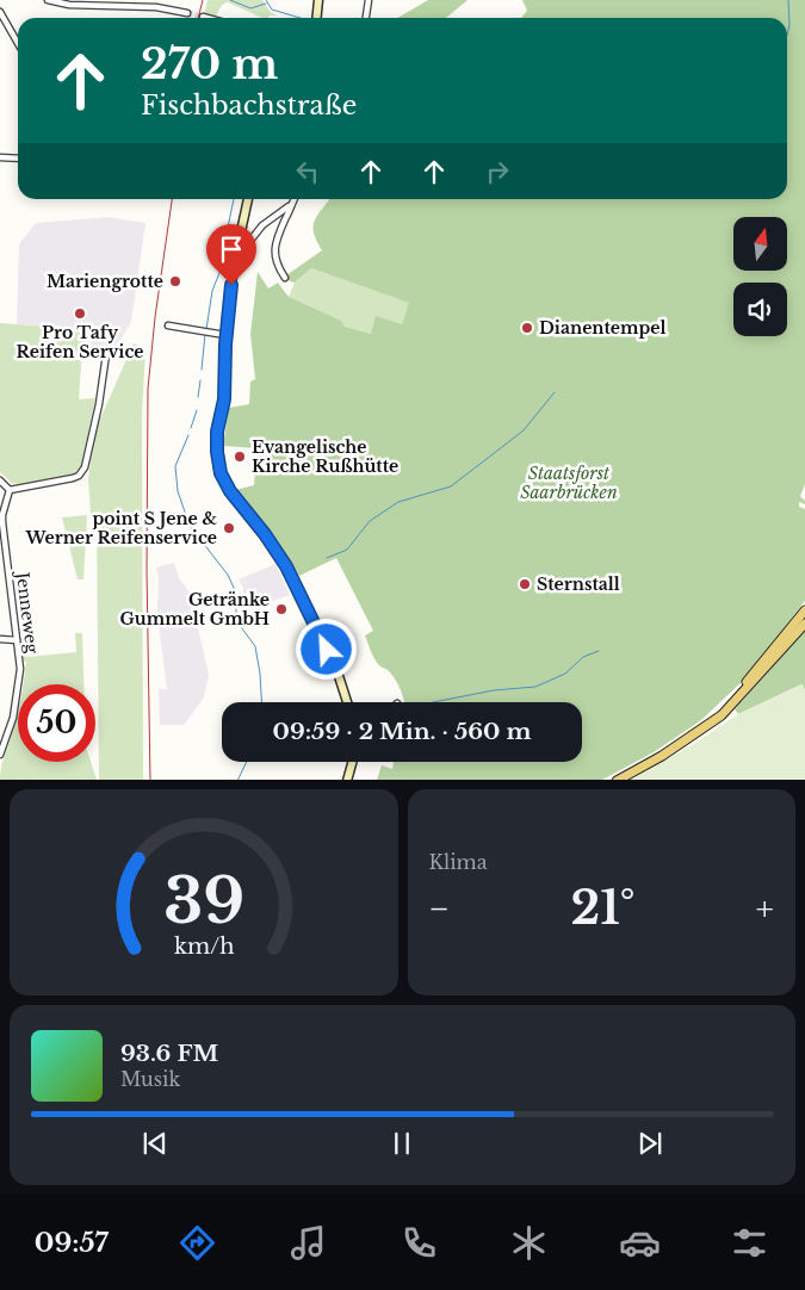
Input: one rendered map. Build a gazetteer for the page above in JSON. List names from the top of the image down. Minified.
{"streets":{"street":["Jenneweg"]},"parks":["Staatsforst Saarbrücken"],"places":["Mariengrotte","Pro Tafy Reifen Service","Dianentempel","Evangelische Kirche Rußhütte","point S Jene & Werner Reifenservice","Sternstall","Getränke Gummelt GmbH"],"north":"top","page":{"turn":["270 m","Fischbachstraße"],"limit":"50","trip":"09:59 · 2 Min. · 560 m","tile":"Klima","heat":["−","21°","+"],"song":["93.6 FM","Musik"],"tabs":"09:57","gauge":["39","km/h"]}}
